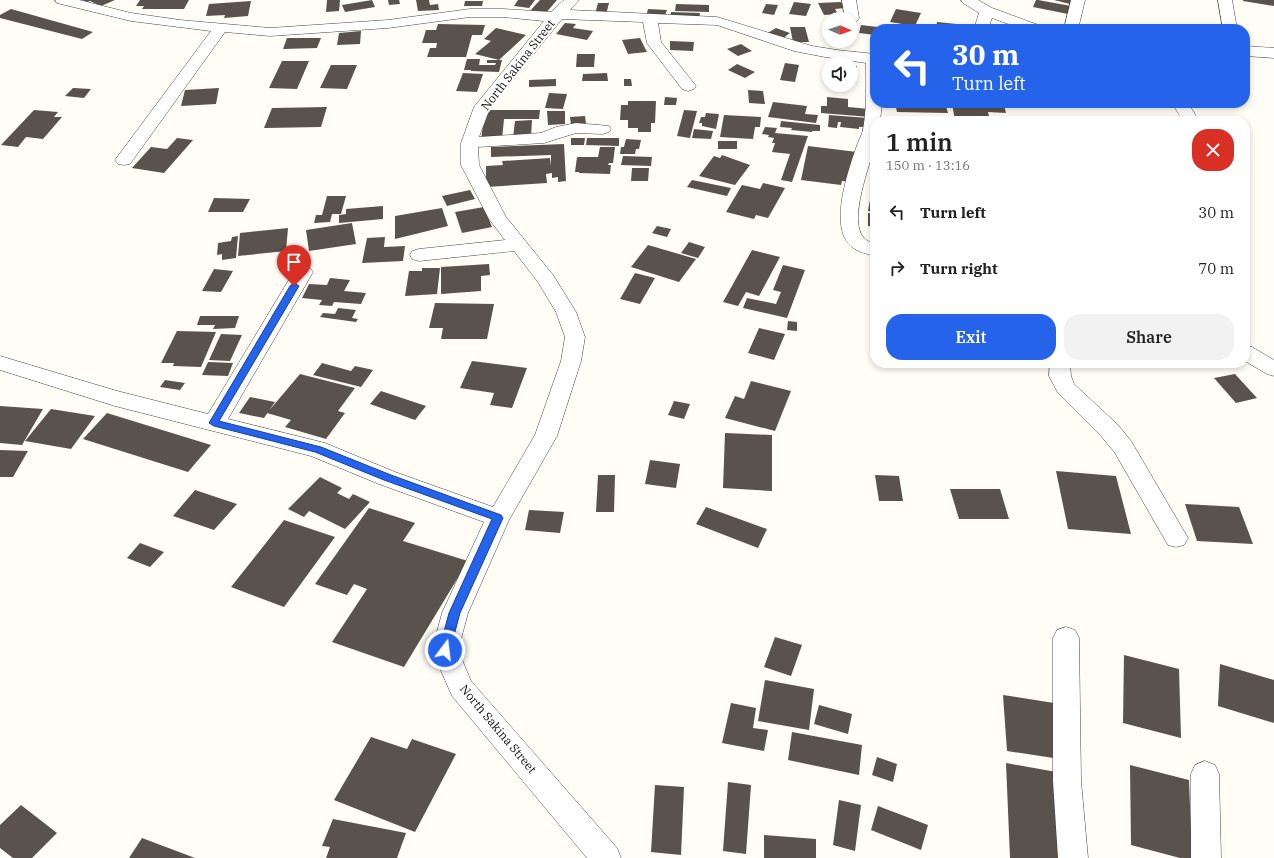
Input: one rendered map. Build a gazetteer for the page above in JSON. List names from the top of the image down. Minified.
{"streets":{"street":["North Sakina Street"]},"north":"right","page":{"turn":["30 m","Turn left"],"heading":["1 min","150 m · 13:16"],"list":[{"name":"Turn left","value":"30 m"},{"name":"Turn right","value":"70 m"}],"buttons":["Exit","Share"]}}
